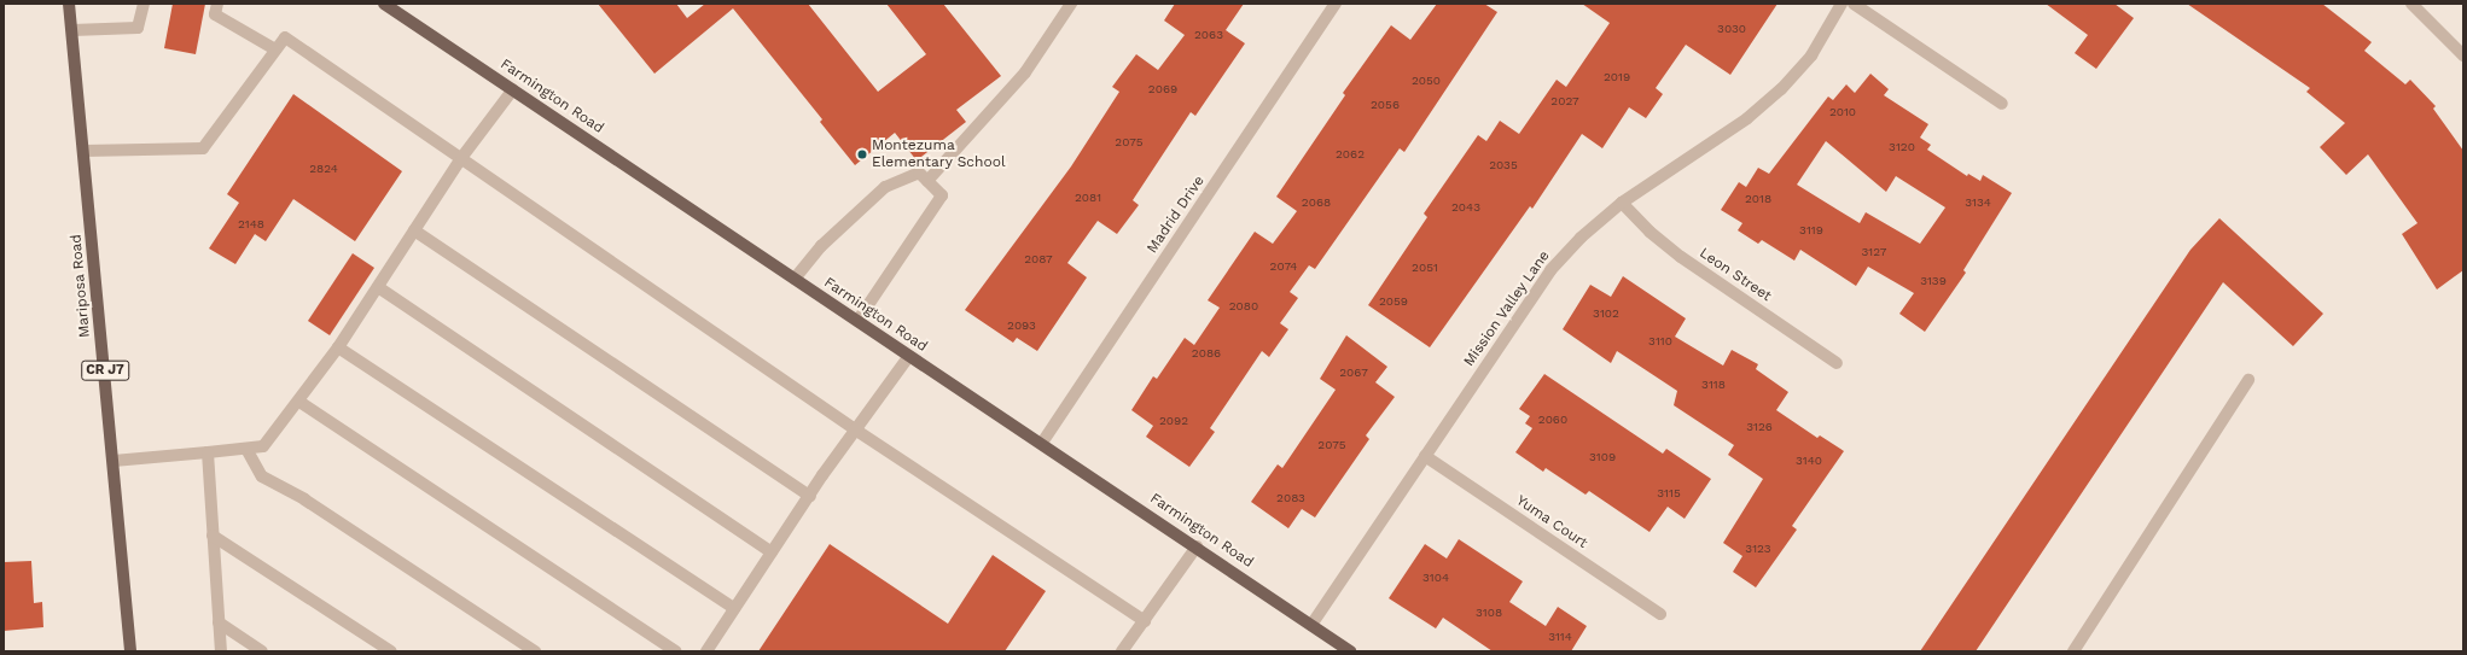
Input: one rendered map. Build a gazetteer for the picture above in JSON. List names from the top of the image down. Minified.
{"streets":{"main road":["Farmington Road","Mariposa Road","CR J7"],"street":["Madrid Drive","Leon Street","Mission Valley Lane","Yuma Court"]},"crossings":[["Farmington Road","Madrid Drive"],["Farmington Road","Mission Valley Lane"],["Leon Street","Mission Valley Lane"],["Mission Valley Lane","Yuma Court"]],"places":["Montezuma Elementary School"],"house_numbers":["3030","2063","2019","2050","2069","2027","2056","2010","2075","3120","2062","2035","2824","2081","2018","2068","3134","2043","2148","3119","3127","2087","2074","2051","3139","2059","2080","3102","2093","3110","2086","2067","3118","2060","2092","3126","2075","3109","3140","3115","2083","3123","3104","3108","3114"]}
